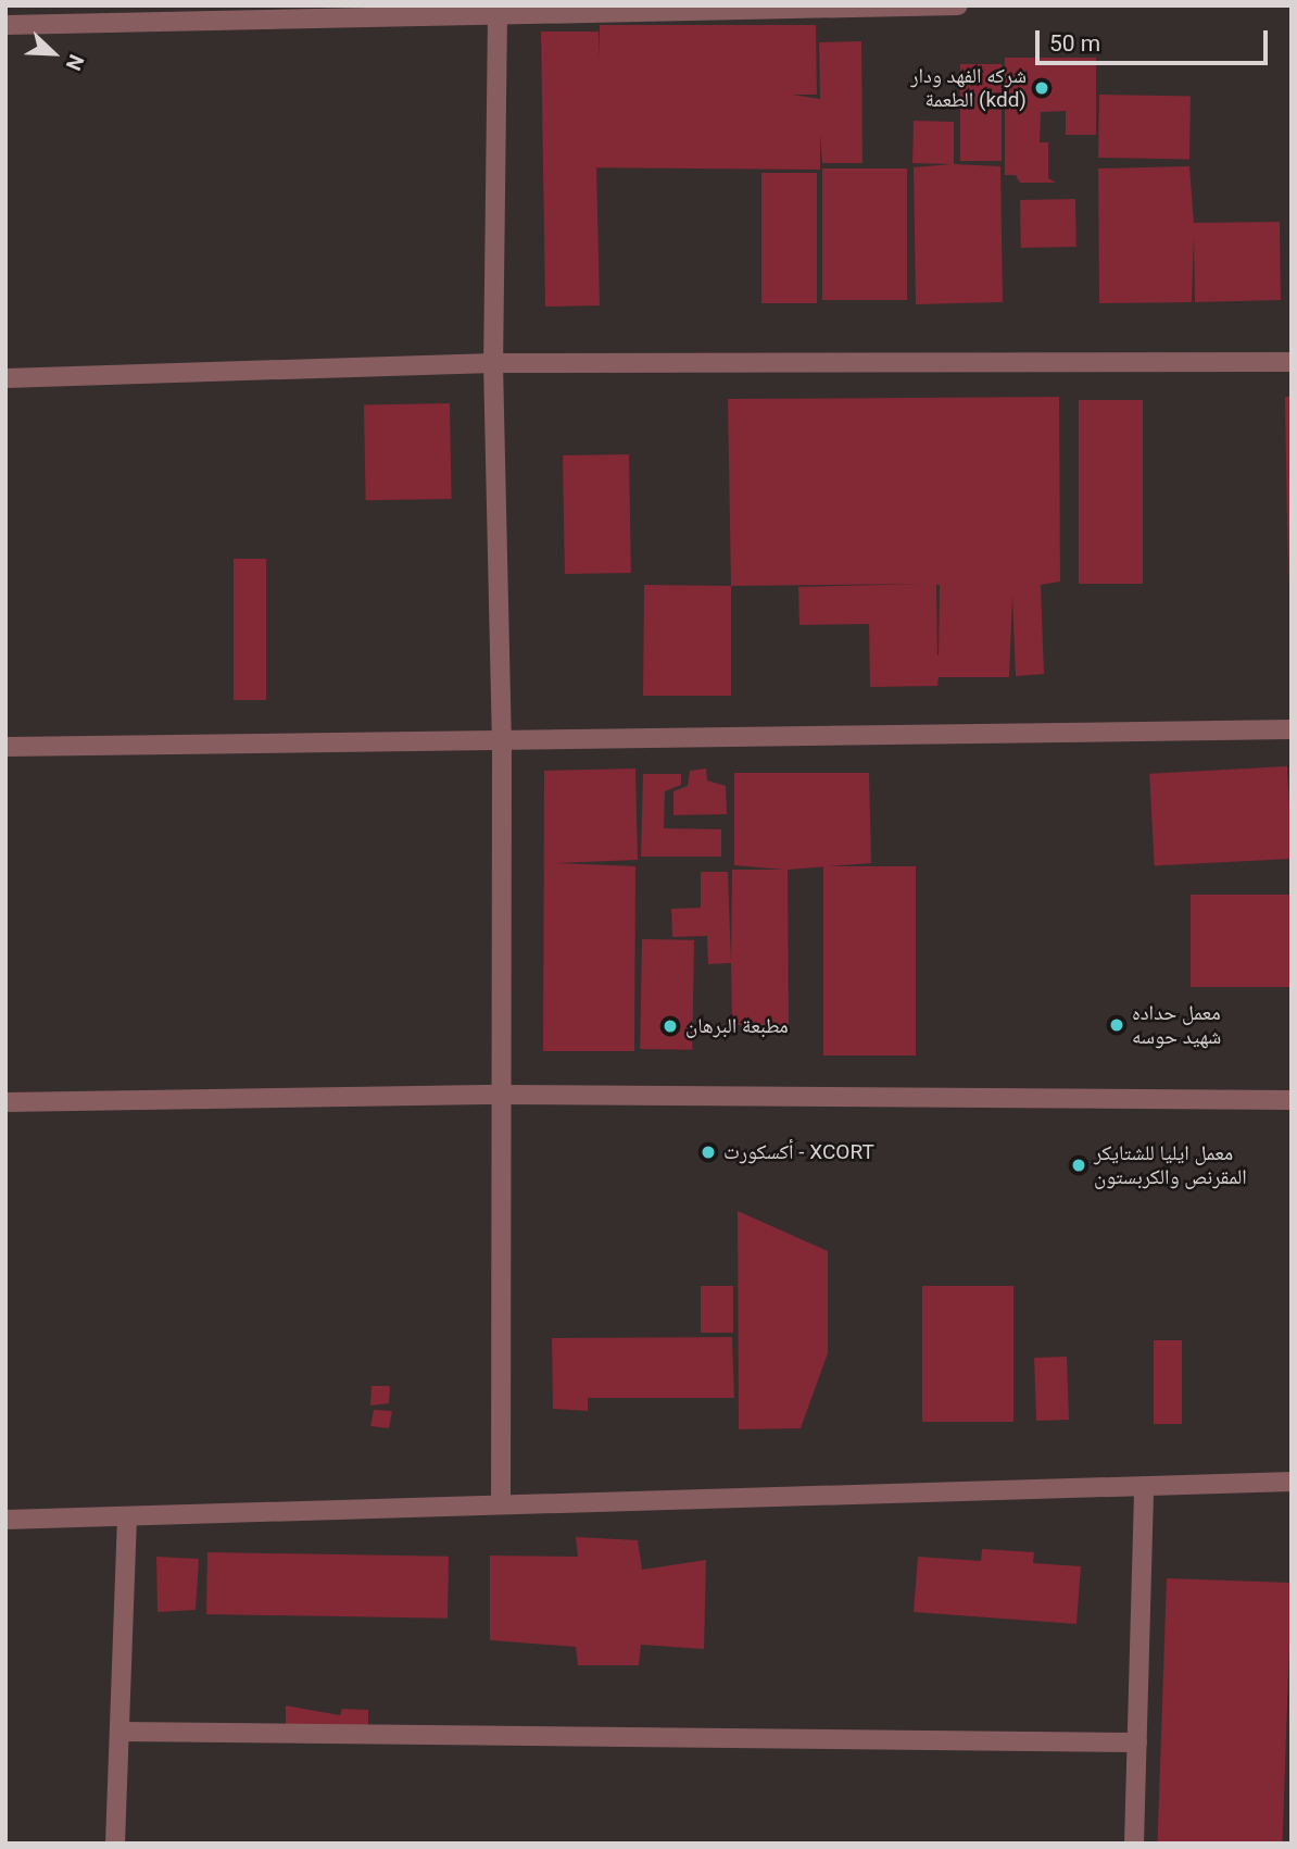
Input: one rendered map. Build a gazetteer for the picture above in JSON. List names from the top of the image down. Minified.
{"places":["شركه الفهد ودار الطعمة (kdd)","معمل حداده شهيد حوسه","مطبعة البرهان","أكسكورت - XCORT","معمل ايليا للشتايكر المقرنص والكربستون"],"scale_bar":"50 m","north":"bottom right"}
